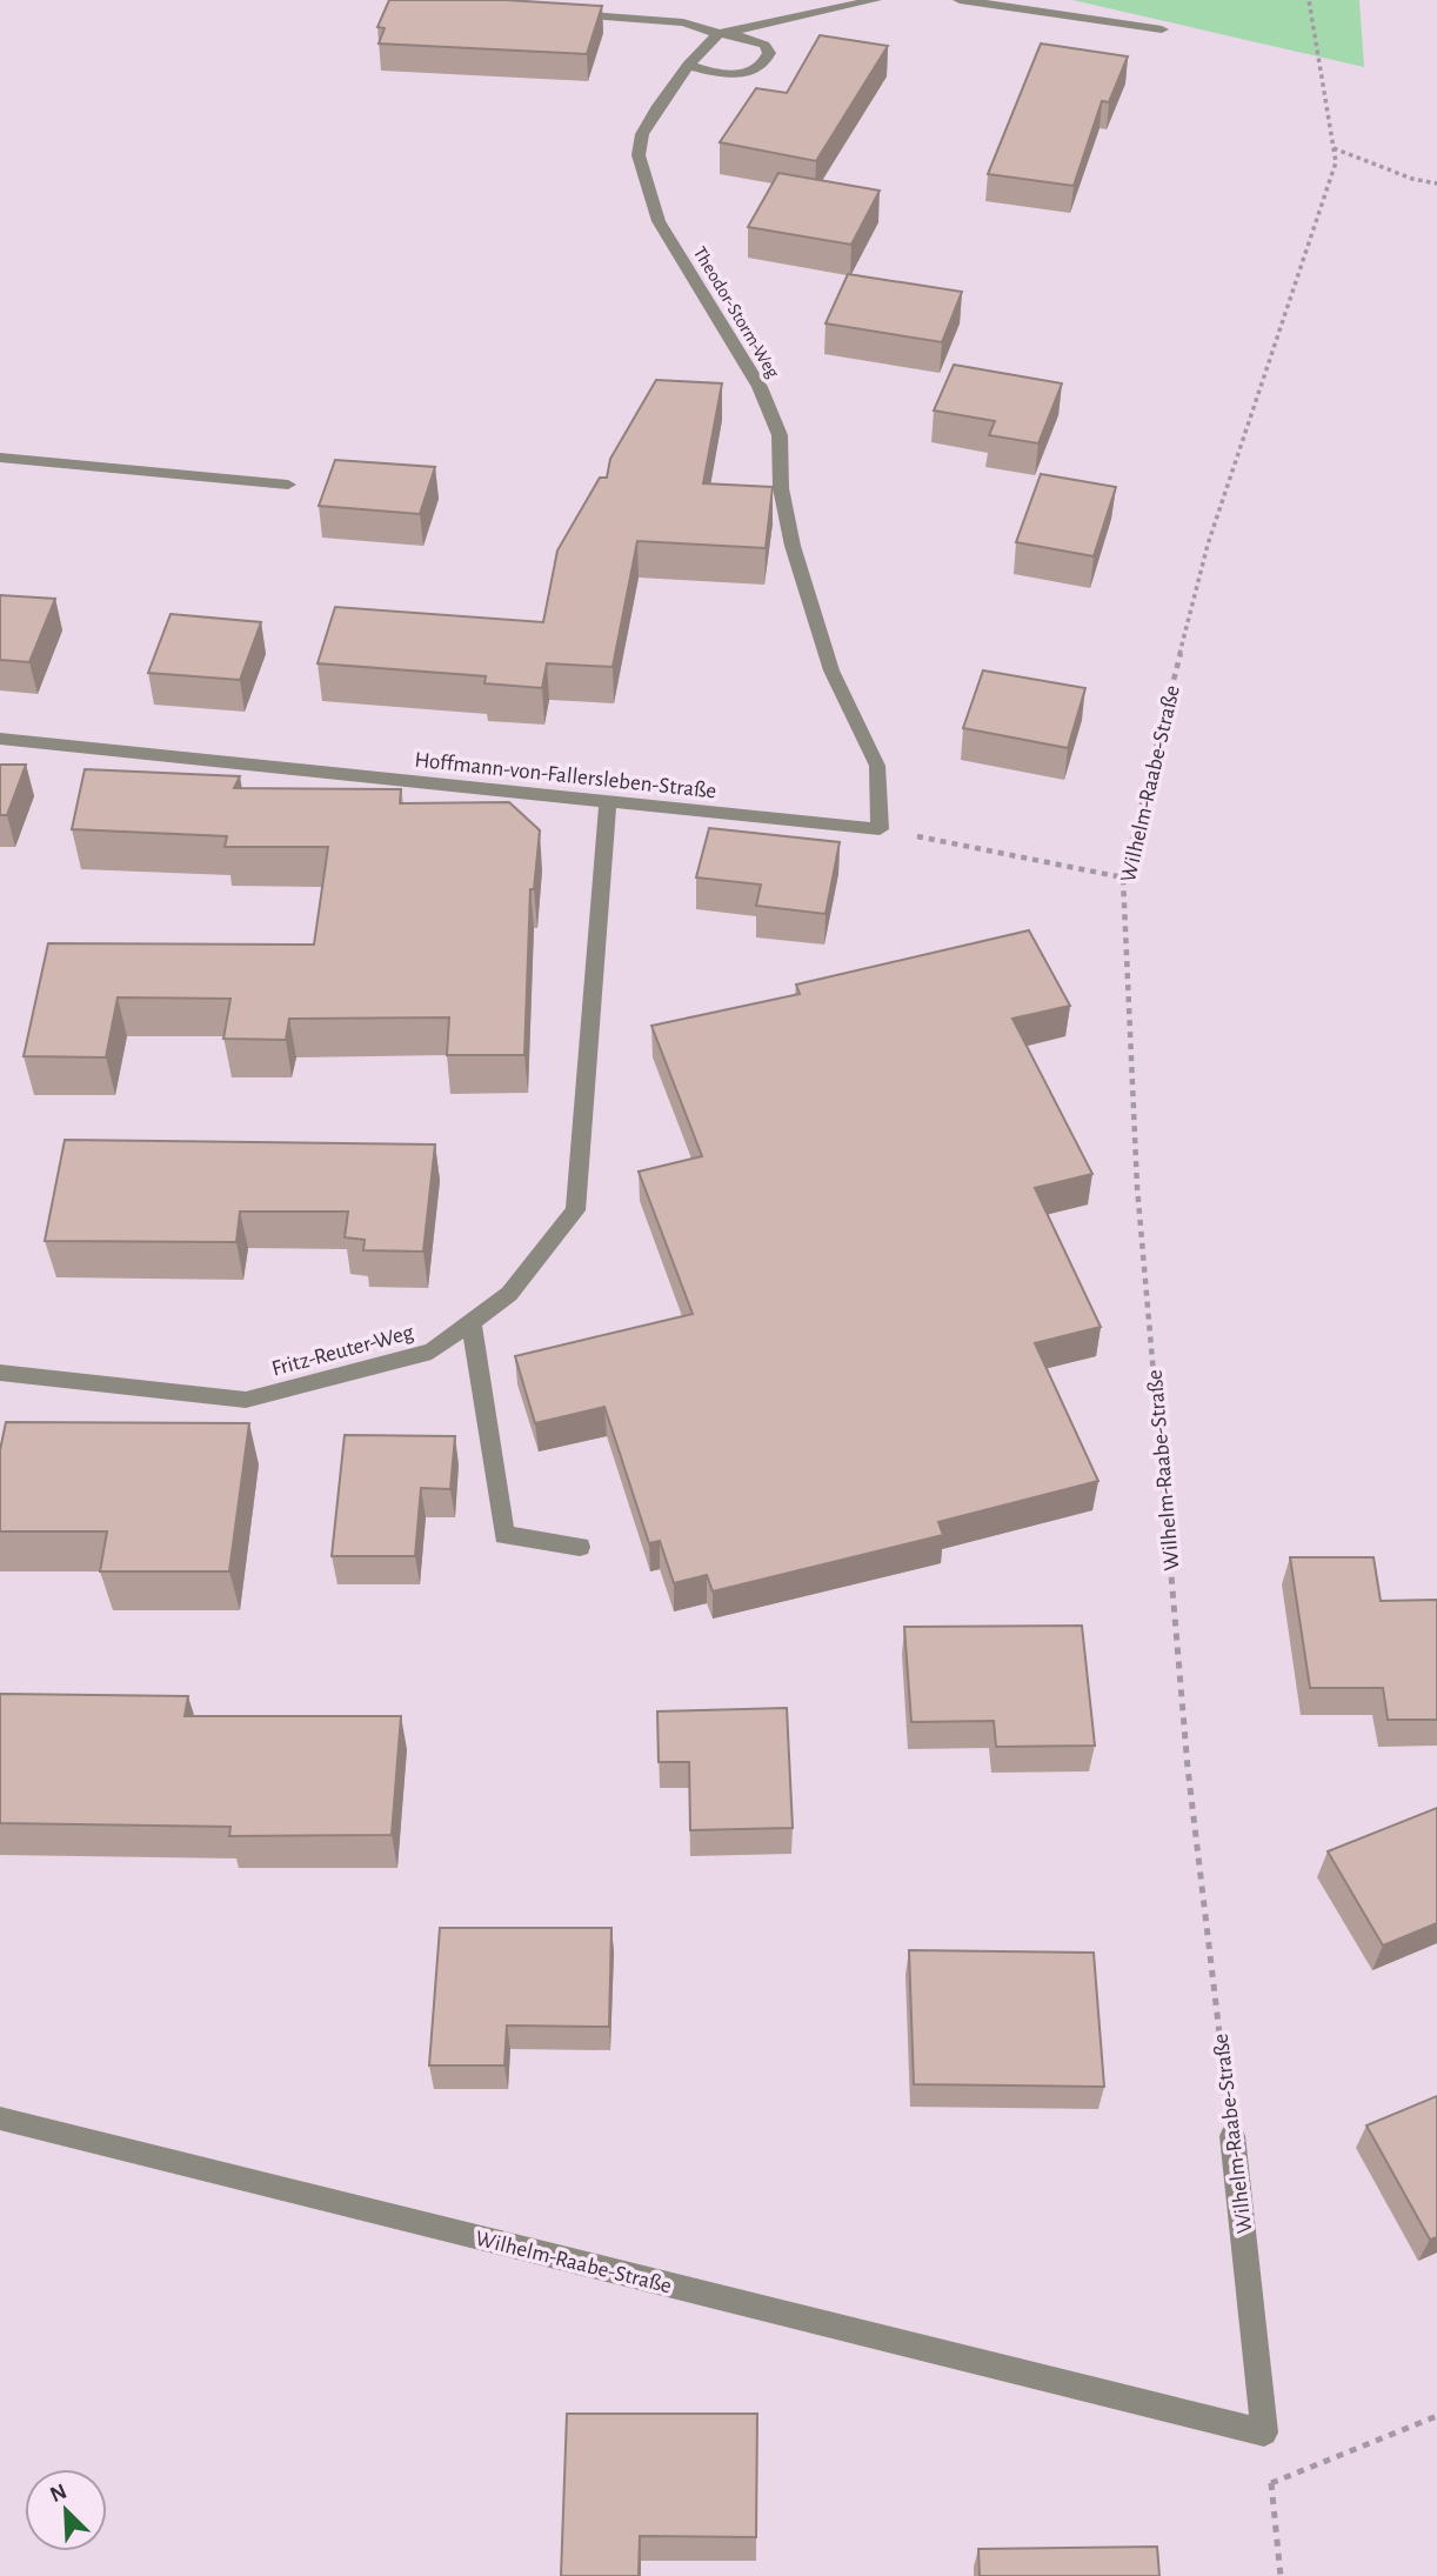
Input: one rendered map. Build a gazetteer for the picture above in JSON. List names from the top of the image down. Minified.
{"streets":{"street":["Theodor-Storm-Weg","Hoffmann-von-Fallersleben-Straße","Wilhelm-Raabe-Straße","Fritz-Reuter-Weg"]},"crossings":[["Theodor-Storm-Weg","Hoffmann-von-Fallersleben-Straße"],["Hoffmann-von-Fallersleben-Straße","Fritz-Reuter-Weg"]],"north":"top left"}
